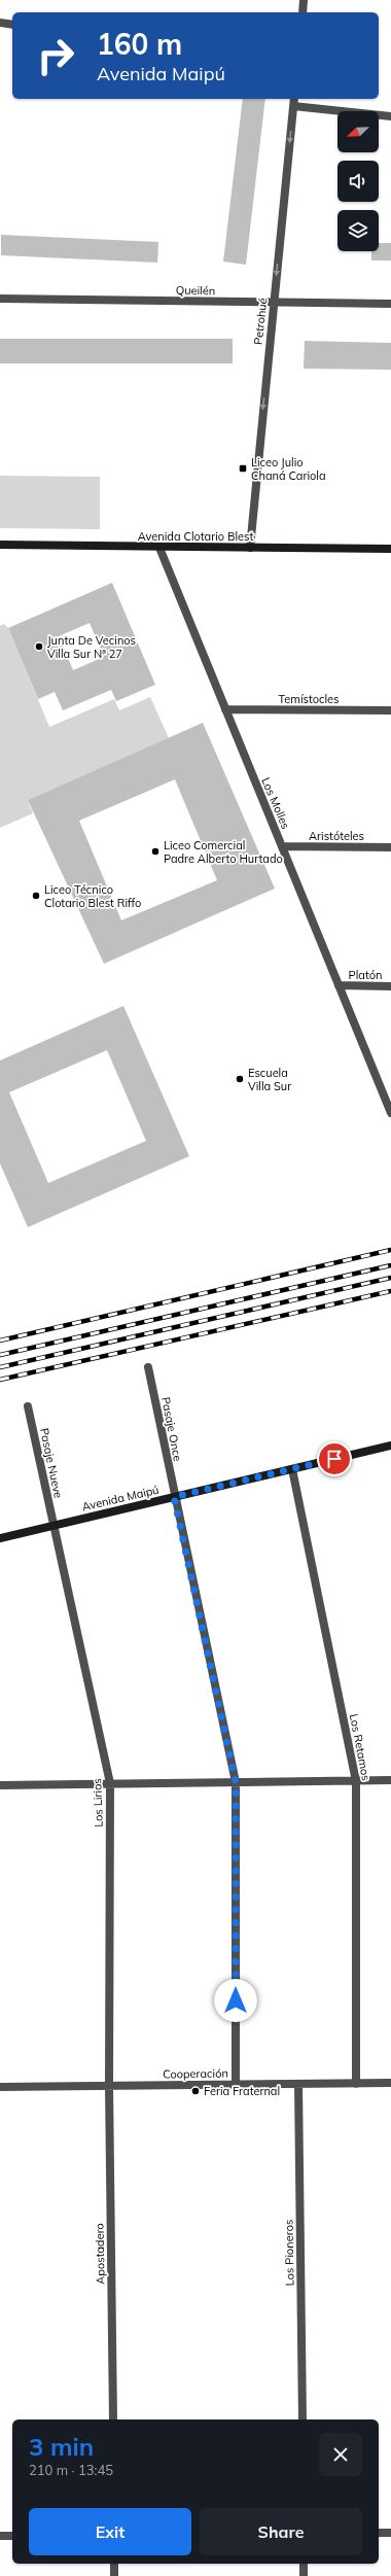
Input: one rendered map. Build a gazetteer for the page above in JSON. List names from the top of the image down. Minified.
{"streets":{"main road":["Avenida Clotario Blest","Avenida Maipú"],"street":["Queilén","Petrohué","Temístocles","Los Molles","Aristóteles","Platón","Pasaje Once","Pasaje Nueve","Los Retamos","Los Lirios","Cooperación","Los Pioneros","Apostadero"]},"crossings":[["Queilén","Petrohué"],["Petrohué","Avenida Clotario Blest"],["Avenida Clotario Blest","Los Molles"],["Temístocles","Los Molles"],["Los Molles","Aristóteles"],["Los Molles","Platón"],["Pasaje Once","Avenida Maipú"],["Pasaje Once","Cooperación"],["Pasaje Nueve","Avenida Maipú"],["Pasaje Nueve","Los Lirios"],["Avenida Maipú","Los Retamos"],["Avenida Maipú","Los Lirios"],["Los Retamos","Cooperación"],["Los Lirios","Cooperación"],["Los Lirios","Apostadero"],["Cooperación","Los Pioneros"],["Cooperación","Apostadero"]],"one_way":["Petrohué"],"places":{"transit":["Liceo Julio Chaná Cariola"],"other":["Junta De Vecinos Villa Sur Nª 27","Liceo Comercial Padre Alberto Hurtado","Liceo Técnico Clotario Blest Riffo","Escuela Villa Sur","Feria Fraternal"]},"north":"bottom left","page":{"turn":["160 m","Avenida Maipú"],"heading":["3 min","210 m · 13:45"],"buttons":["Exit","Share"]}}
